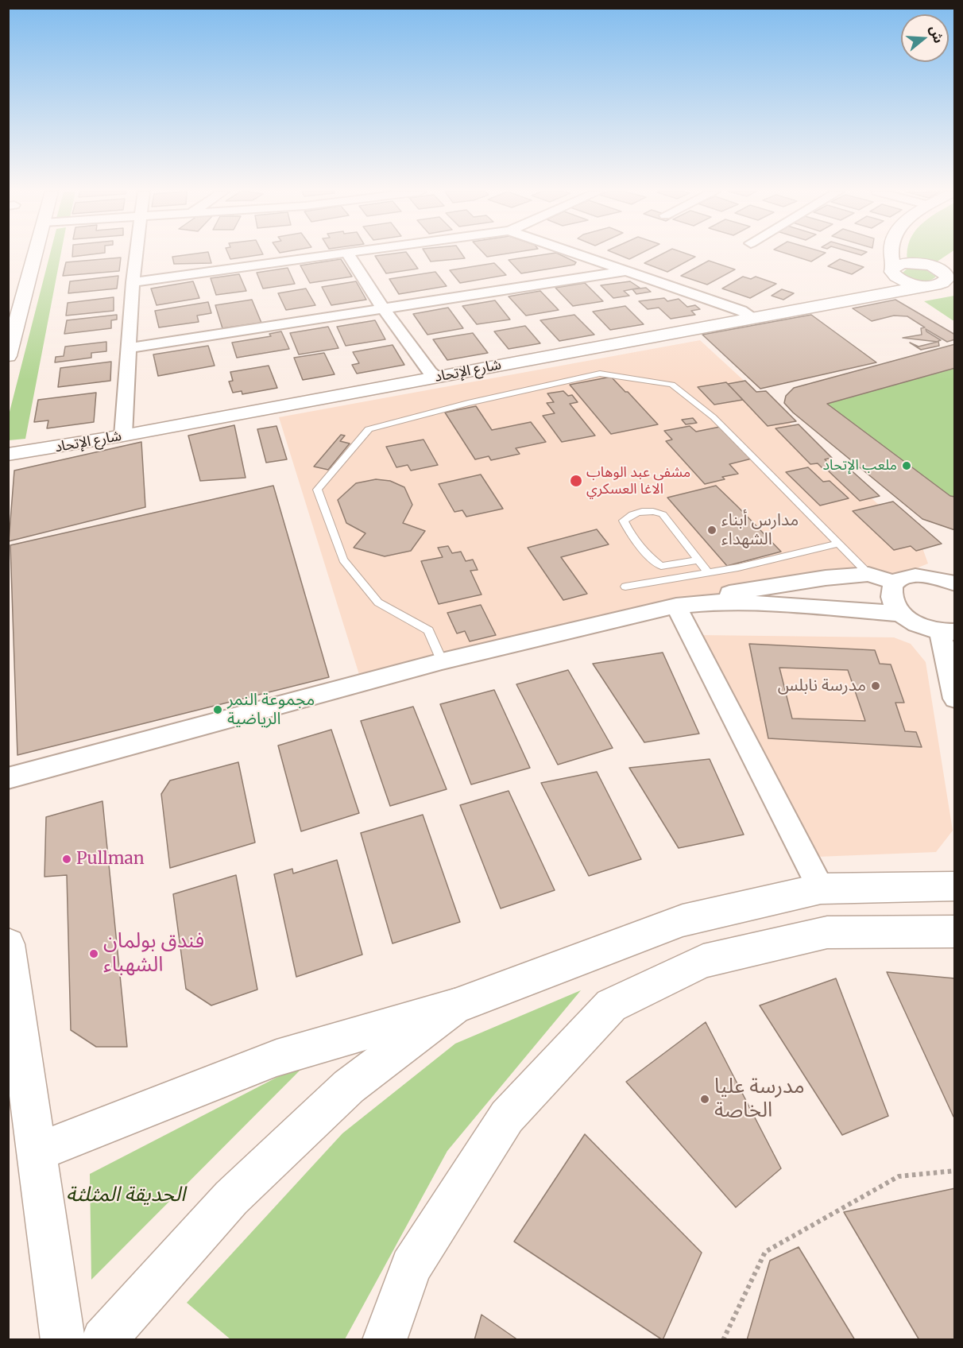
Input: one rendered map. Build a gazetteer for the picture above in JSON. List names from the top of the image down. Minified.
{"streets":{"street":["شارع الإتحاد"]},"parks":["الحديقة المثلثة"],"places":["ملعب الإتحاد","مشفى عبد الوهاب الاغا العسكري","مدارس أبناء الشهداء","مدرسة نابلس","مجموعة النمر الرياضية","Pullman","فندق بولمان الشهباء","مدرسة عليا الخاصة"],"north":"right"}
